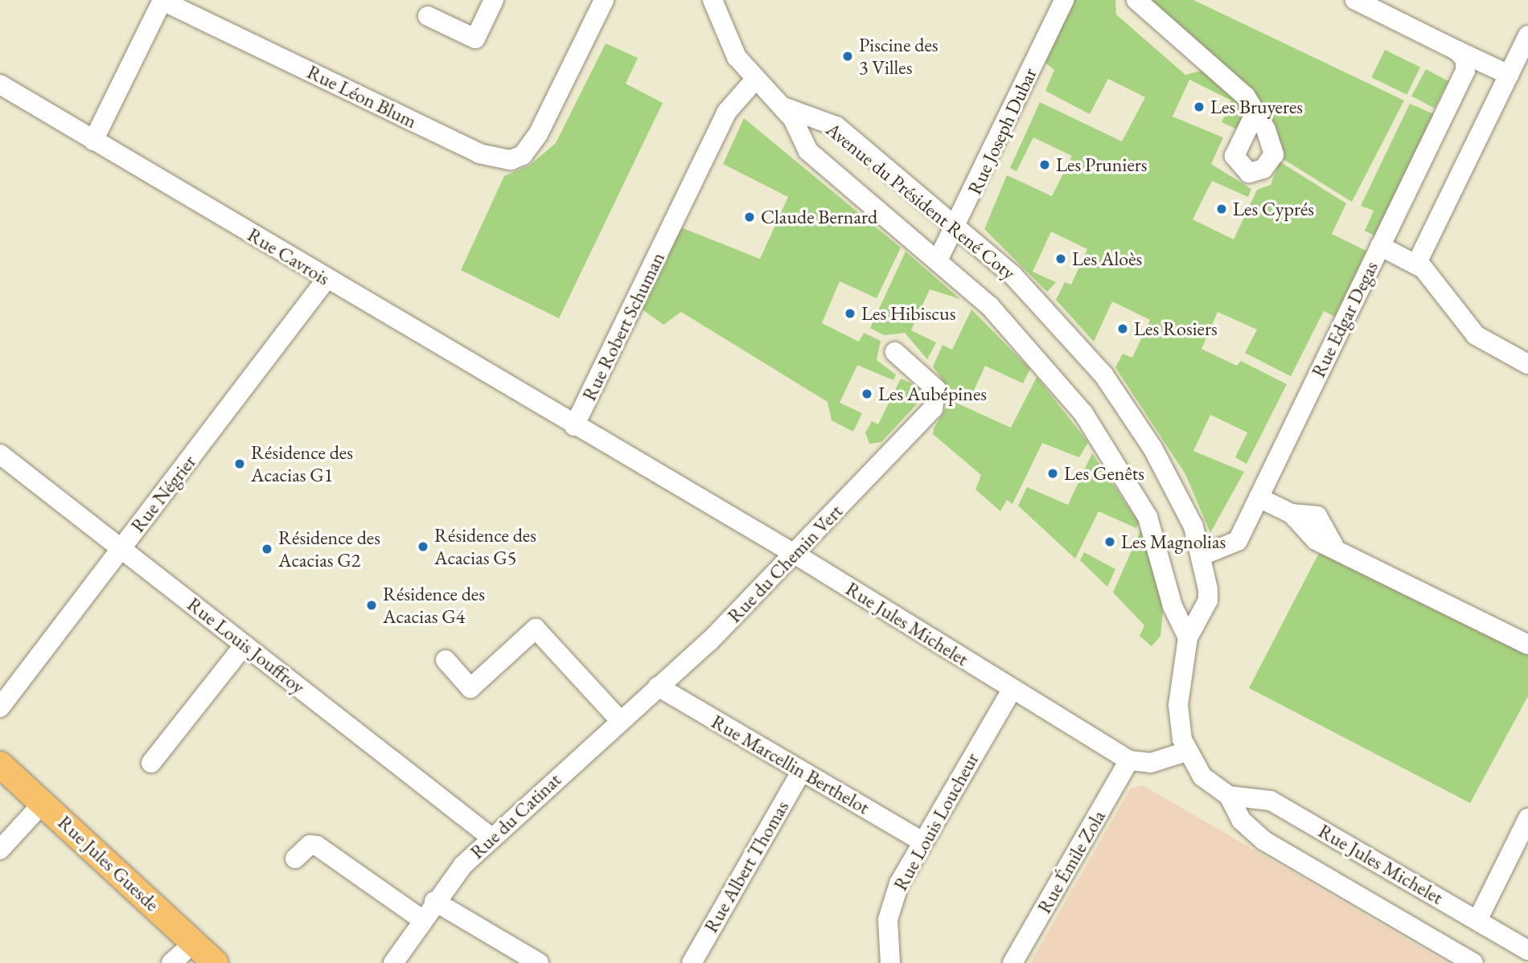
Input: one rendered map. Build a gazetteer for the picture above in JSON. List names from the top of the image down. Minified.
{"streets":{"main road":["Rue Jules Guesde"],"street":["Rue Léon Blum","Rue Joseph Dubar","Avenue du Président René Coty","Rue Cavrois","Rue Edgar Degas","Rue Robert Schuman","Rue Négrier","Rue du Chemin Vert","Rue Jules Michelet","Rue Louis Jouffroy","Rue Marcellin Berthelot","Rue du Catinat","Rue Louis Loucheur","Rue Émile Zola","Rue Albert Thomas"]},"crossings":[["Rue Léon Blum","Rue Cavrois"],["Rue Joseph Dubar","Avenue du Président René Coty"],["Avenue du Président René Coty","Rue Edgar Degas"],["Avenue du Président René Coty","Rue Jules Michelet"],["Rue Cavrois","Rue Robert Schuman"],["Rue Cavrois","Rue Négrier"],["Rue Cavrois","Rue Jules Michelet"],["Rue Robert Schuman","Rue Jules Michelet"],["Rue Négrier","Rue Louis Jouffroy"],["Rue du Chemin Vert","Rue Jules Michelet"],["Rue du Chemin Vert","Rue Marcellin Berthelot"],["Rue du Chemin Vert","Rue du Catinat"],["Rue Jules Michelet","Rue Louis Loucheur"],["Rue Jules Michelet","Rue Émile Zola"],["Rue Louis Jouffroy","Rue du Catinat"],["Rue Marcellin Berthelot","Rue du Catinat"],["Rue Marcellin Berthelot","Rue Louis Loucheur"],["Rue Marcellin Berthelot","Rue Albert Thomas"]],"places":["Piscine des 3 Villes","Les Bruyeres","Les Pruniers","Les Cyprés","Claude Bernard","Les Aloès","Les Hibiscus","Les Rosiers","Les Aubépines","Résidence des Acacias G1","Les Genêts","Les Magnolias","Résidence des Acacias G5","Résidence des Acacias G2","Résidence des Acacias G4"]}
